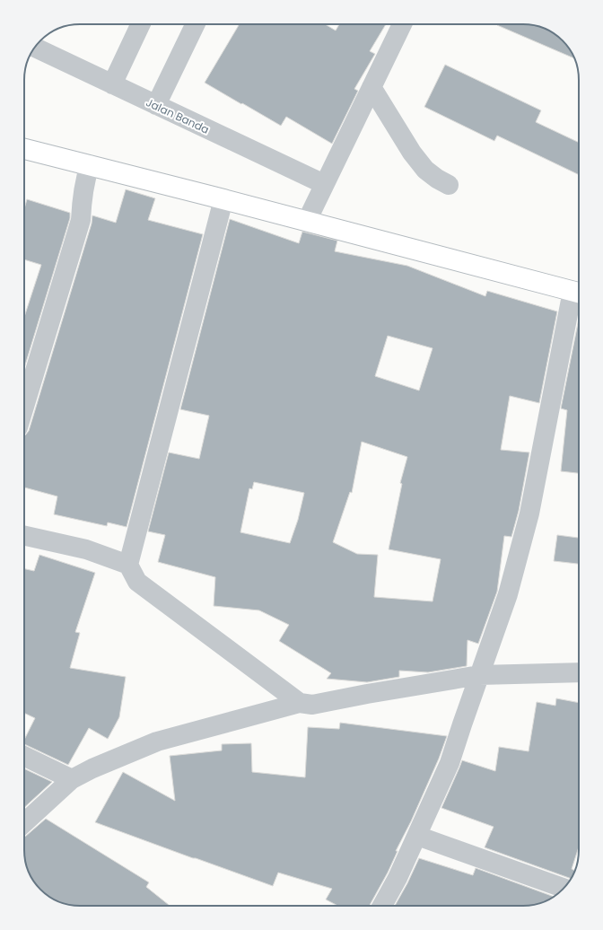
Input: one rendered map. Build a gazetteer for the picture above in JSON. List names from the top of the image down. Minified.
{"streets":{"street":["Jalan Banda"]}}
